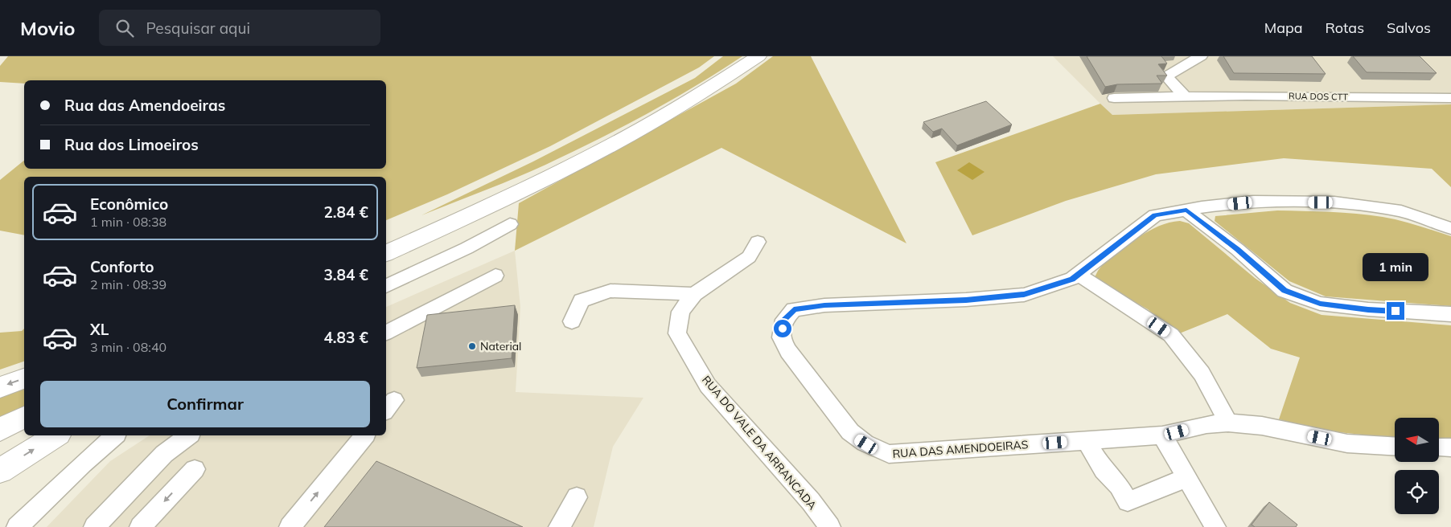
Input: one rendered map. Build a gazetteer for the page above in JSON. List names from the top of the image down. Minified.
{"streets":{"street":["RUA DOS CTT","RUA DO VALE DA ARRANCADA","RUA DAS AMENDOEIRAS"]},"places":["Naterial"],"north":"left","page":{"header":"Movio","search":"Pesquisar aqui","nav":["Mapa","Rotas","Salvos"],"banner":["Rua das Amendoeiras","Rua dos Limoeiros"],"list":[{"name":"Econômico","note":"1 min · 08:38","value":"2.84 €"},{"name":"Conforto","note":"2 min · 08:39","value":"3.84 €"},{"name":"XL","note":"3 min · 08:40","value":"4.83 €"}],"bubble":"1 min","buttons":"Confirmar"}}
